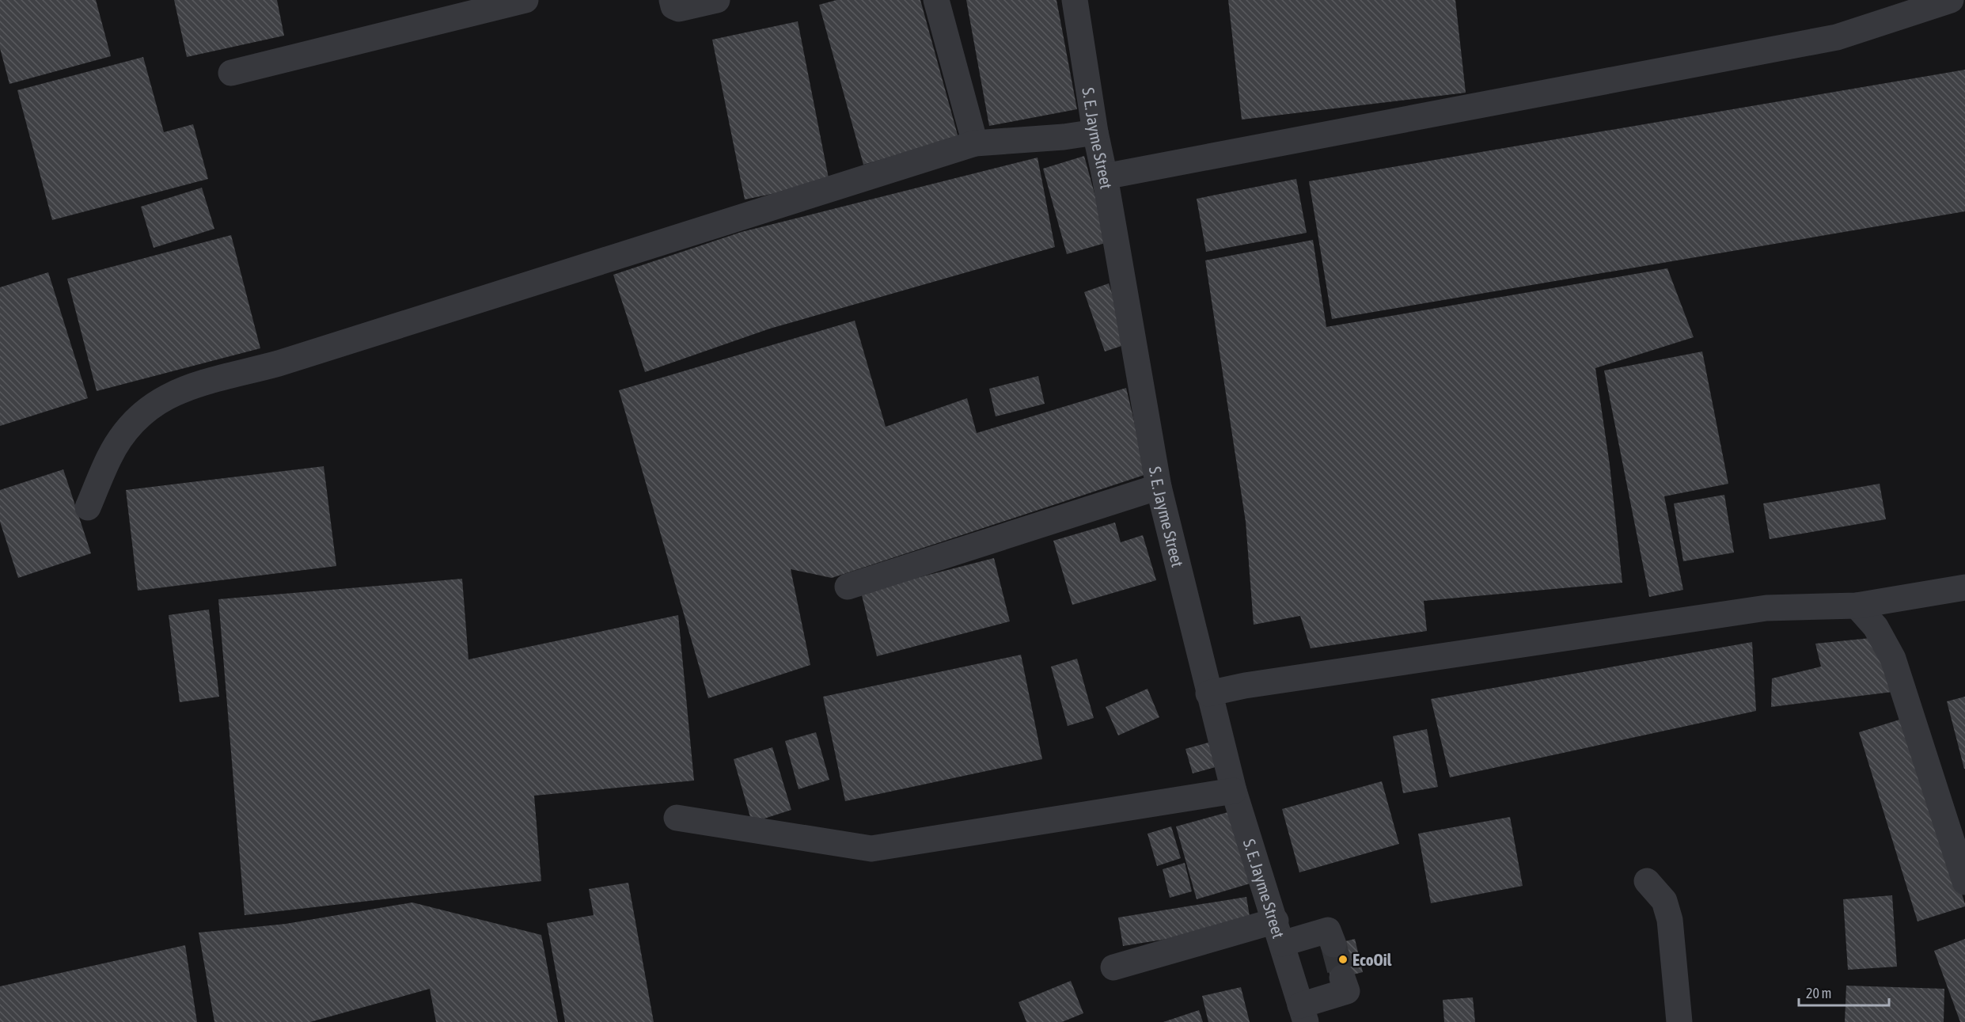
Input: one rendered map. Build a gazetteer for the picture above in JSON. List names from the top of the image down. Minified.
{"streets":{"street":["S. E. Jayme Street"]},"places":["EcoOil"],"scale_bar":"20 m"}
